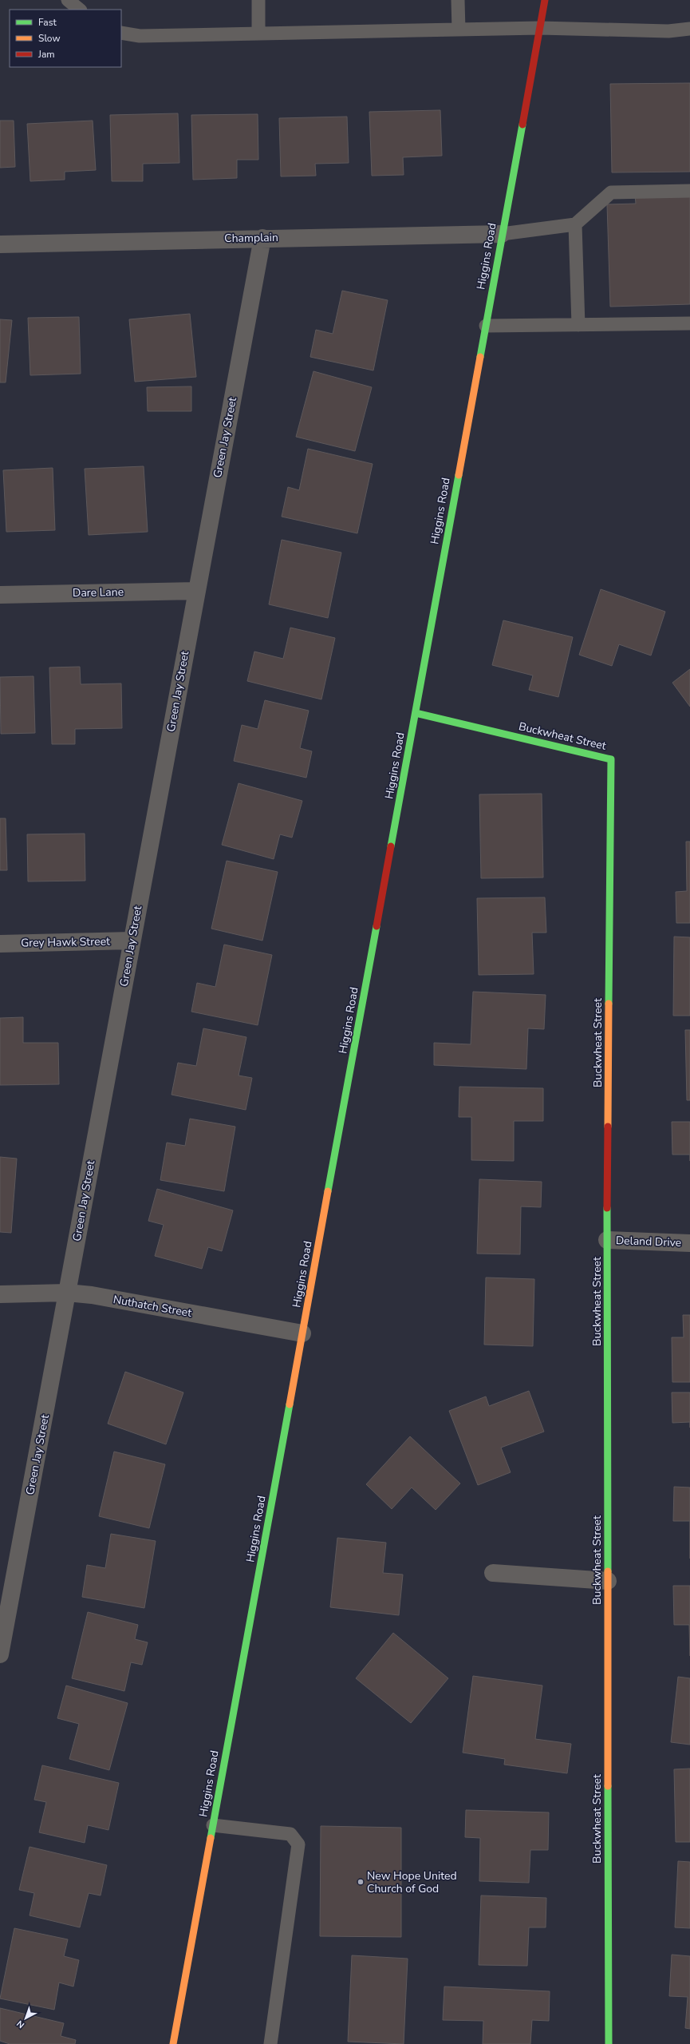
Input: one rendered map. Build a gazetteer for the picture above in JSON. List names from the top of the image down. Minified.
{"streets":{"street":["Champlain","Higgins Road","Green Jay Street","Dare Lane","Buckwheat Street","Grey Hawk Street","Deland Drive","Nuthatch Street"]},"crossings":[["Champlain","Higgins Road"],["Champlain","Green Jay Street"],["Higgins Road","Buckwheat Street"],["Higgins Road","Nuthatch Street"],["Green Jay Street","Dare Lane"],["Green Jay Street","Grey Hawk Street"],["Green Jay Street","Nuthatch Street"],["Buckwheat Street","Deland Drive"]],"places":["New Hope United Church of God"],"legend":["Fast","Slow","Jam"],"north":"bottom left"}
